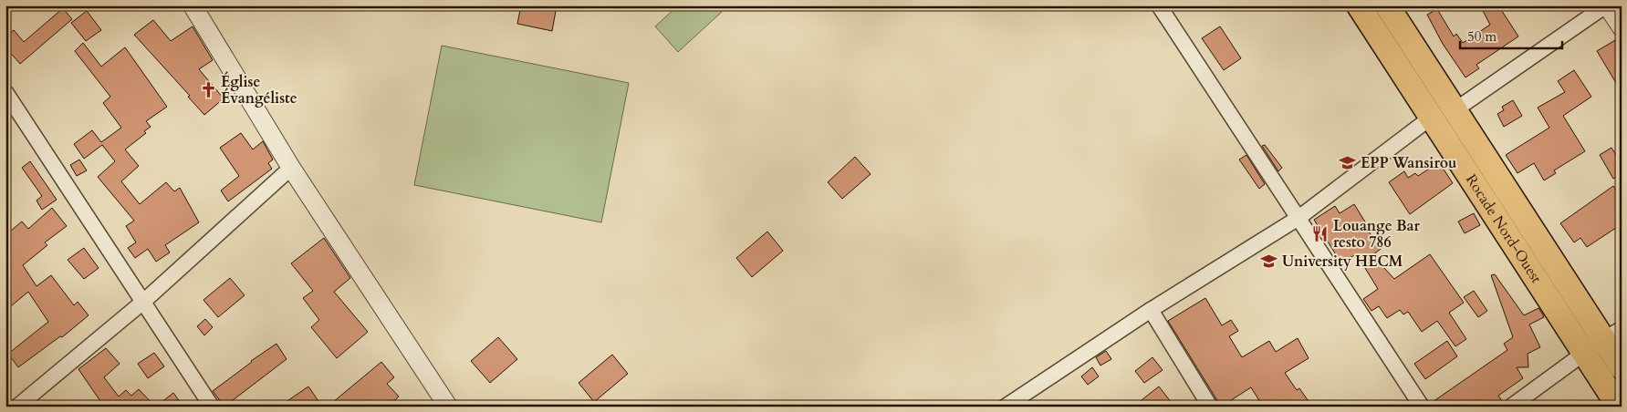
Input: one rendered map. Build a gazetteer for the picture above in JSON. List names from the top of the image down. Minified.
{"streets":{"main road":["Rocade Nord-Ouest"]},"places":{"church":["Église Évangéliste"],"school or university":["EPP Wansirou","University HECM"],"restaurant":["Louange Bar resto 786"]},"scale_bar":"50 m"}
